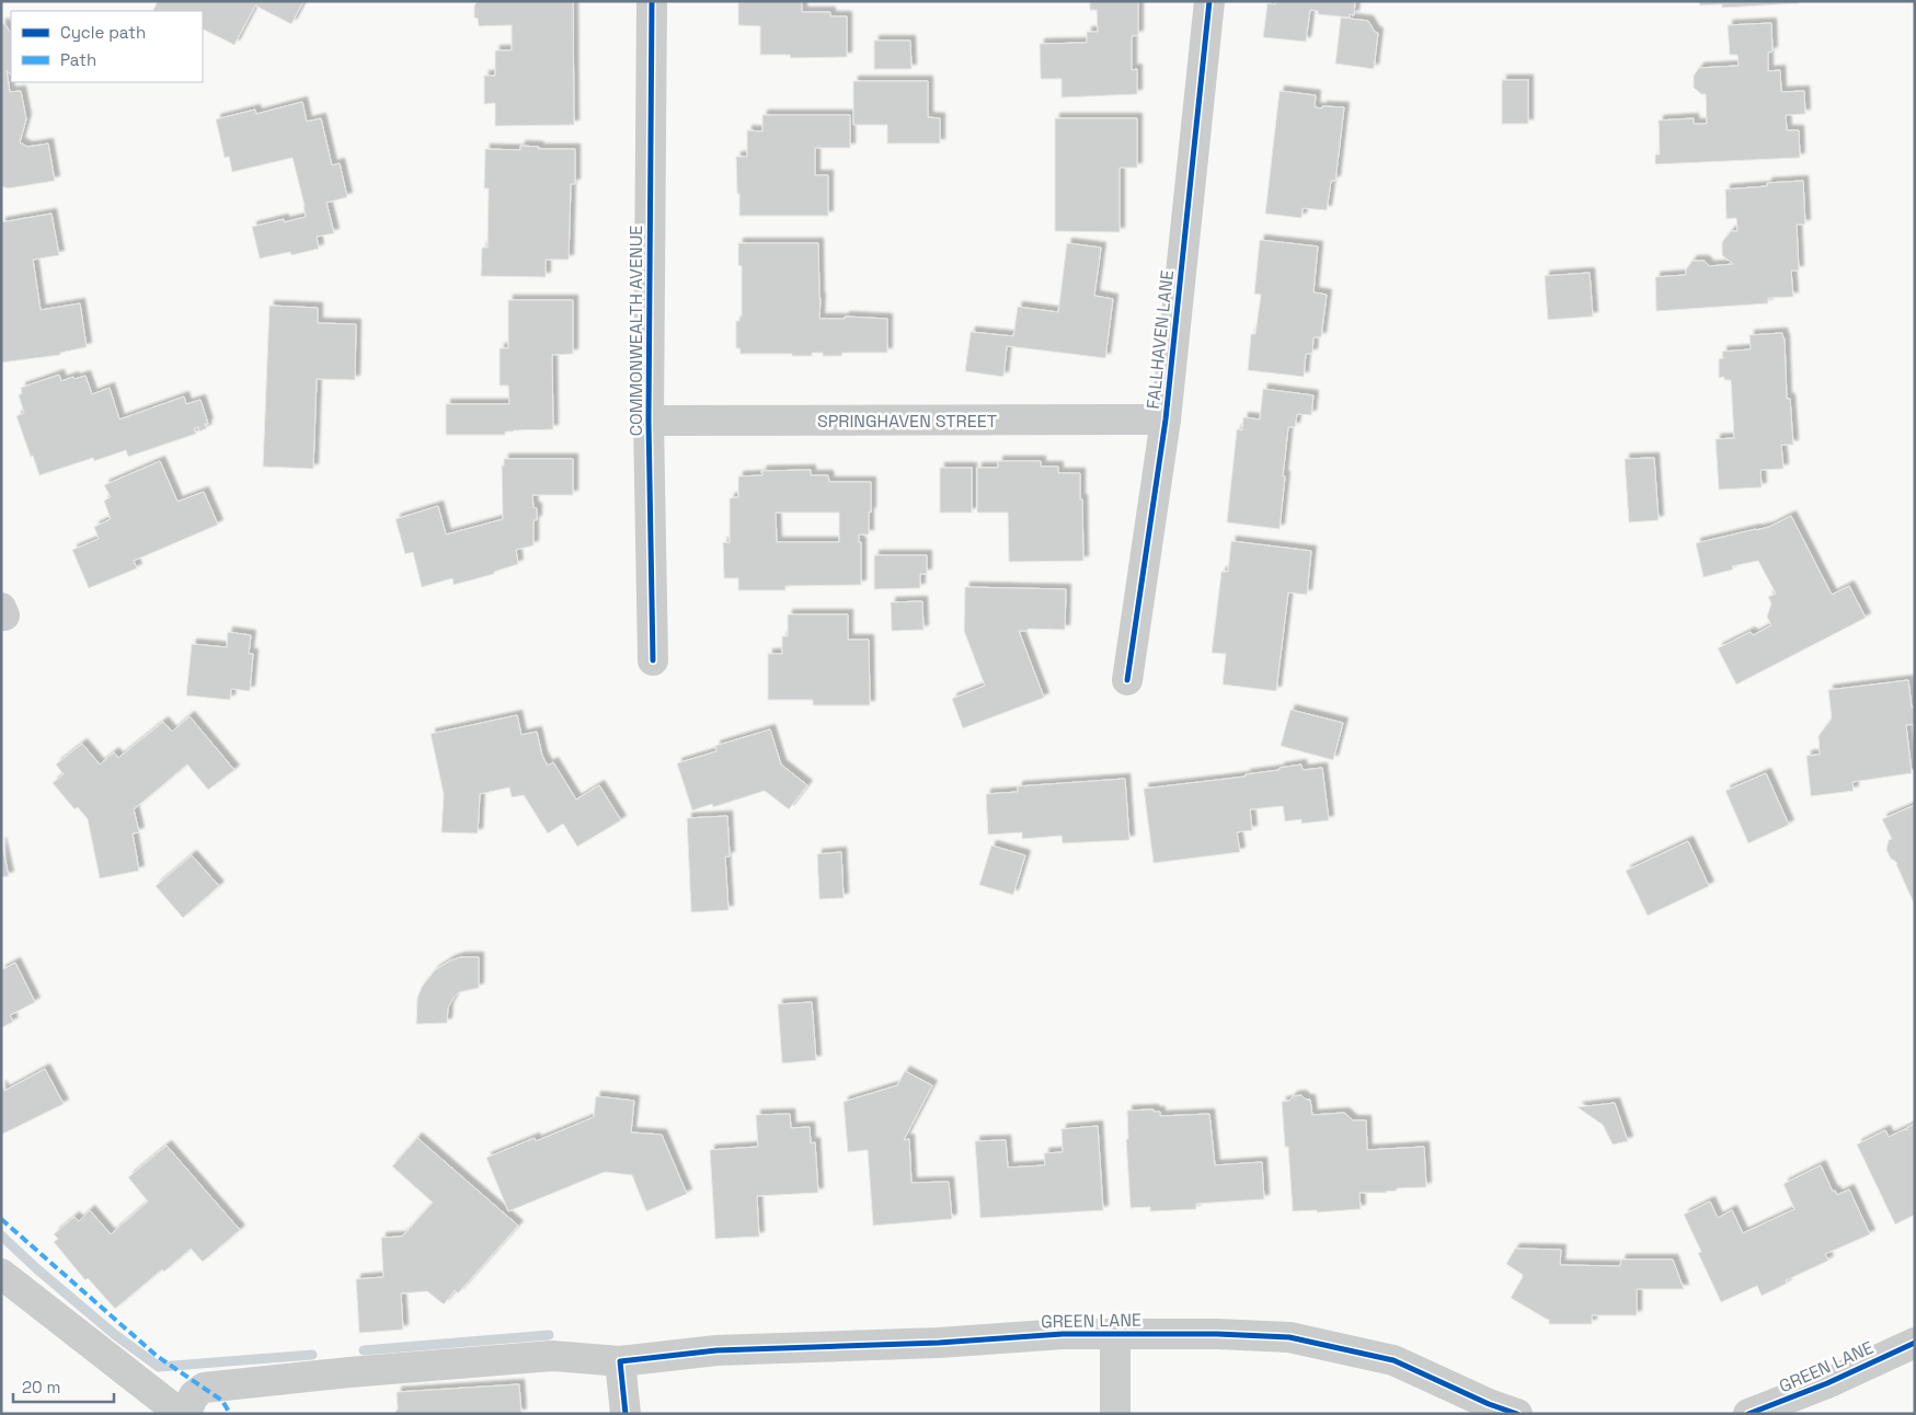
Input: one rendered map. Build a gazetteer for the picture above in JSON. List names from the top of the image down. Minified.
{"streets":{"street":["COMMONWEALTH AVENUE","FALLHAVEN LANE","SPRINGHAVEN STREET","GREEN LANE"]},"crossings":[["COMMONWEALTH AVENUE","SPRINGHAVEN STREET"],["FALLHAVEN LANE","SPRINGHAVEN STREET"]],"legend":["Cycle path","Path"],"scale_bar":"20 m"}
